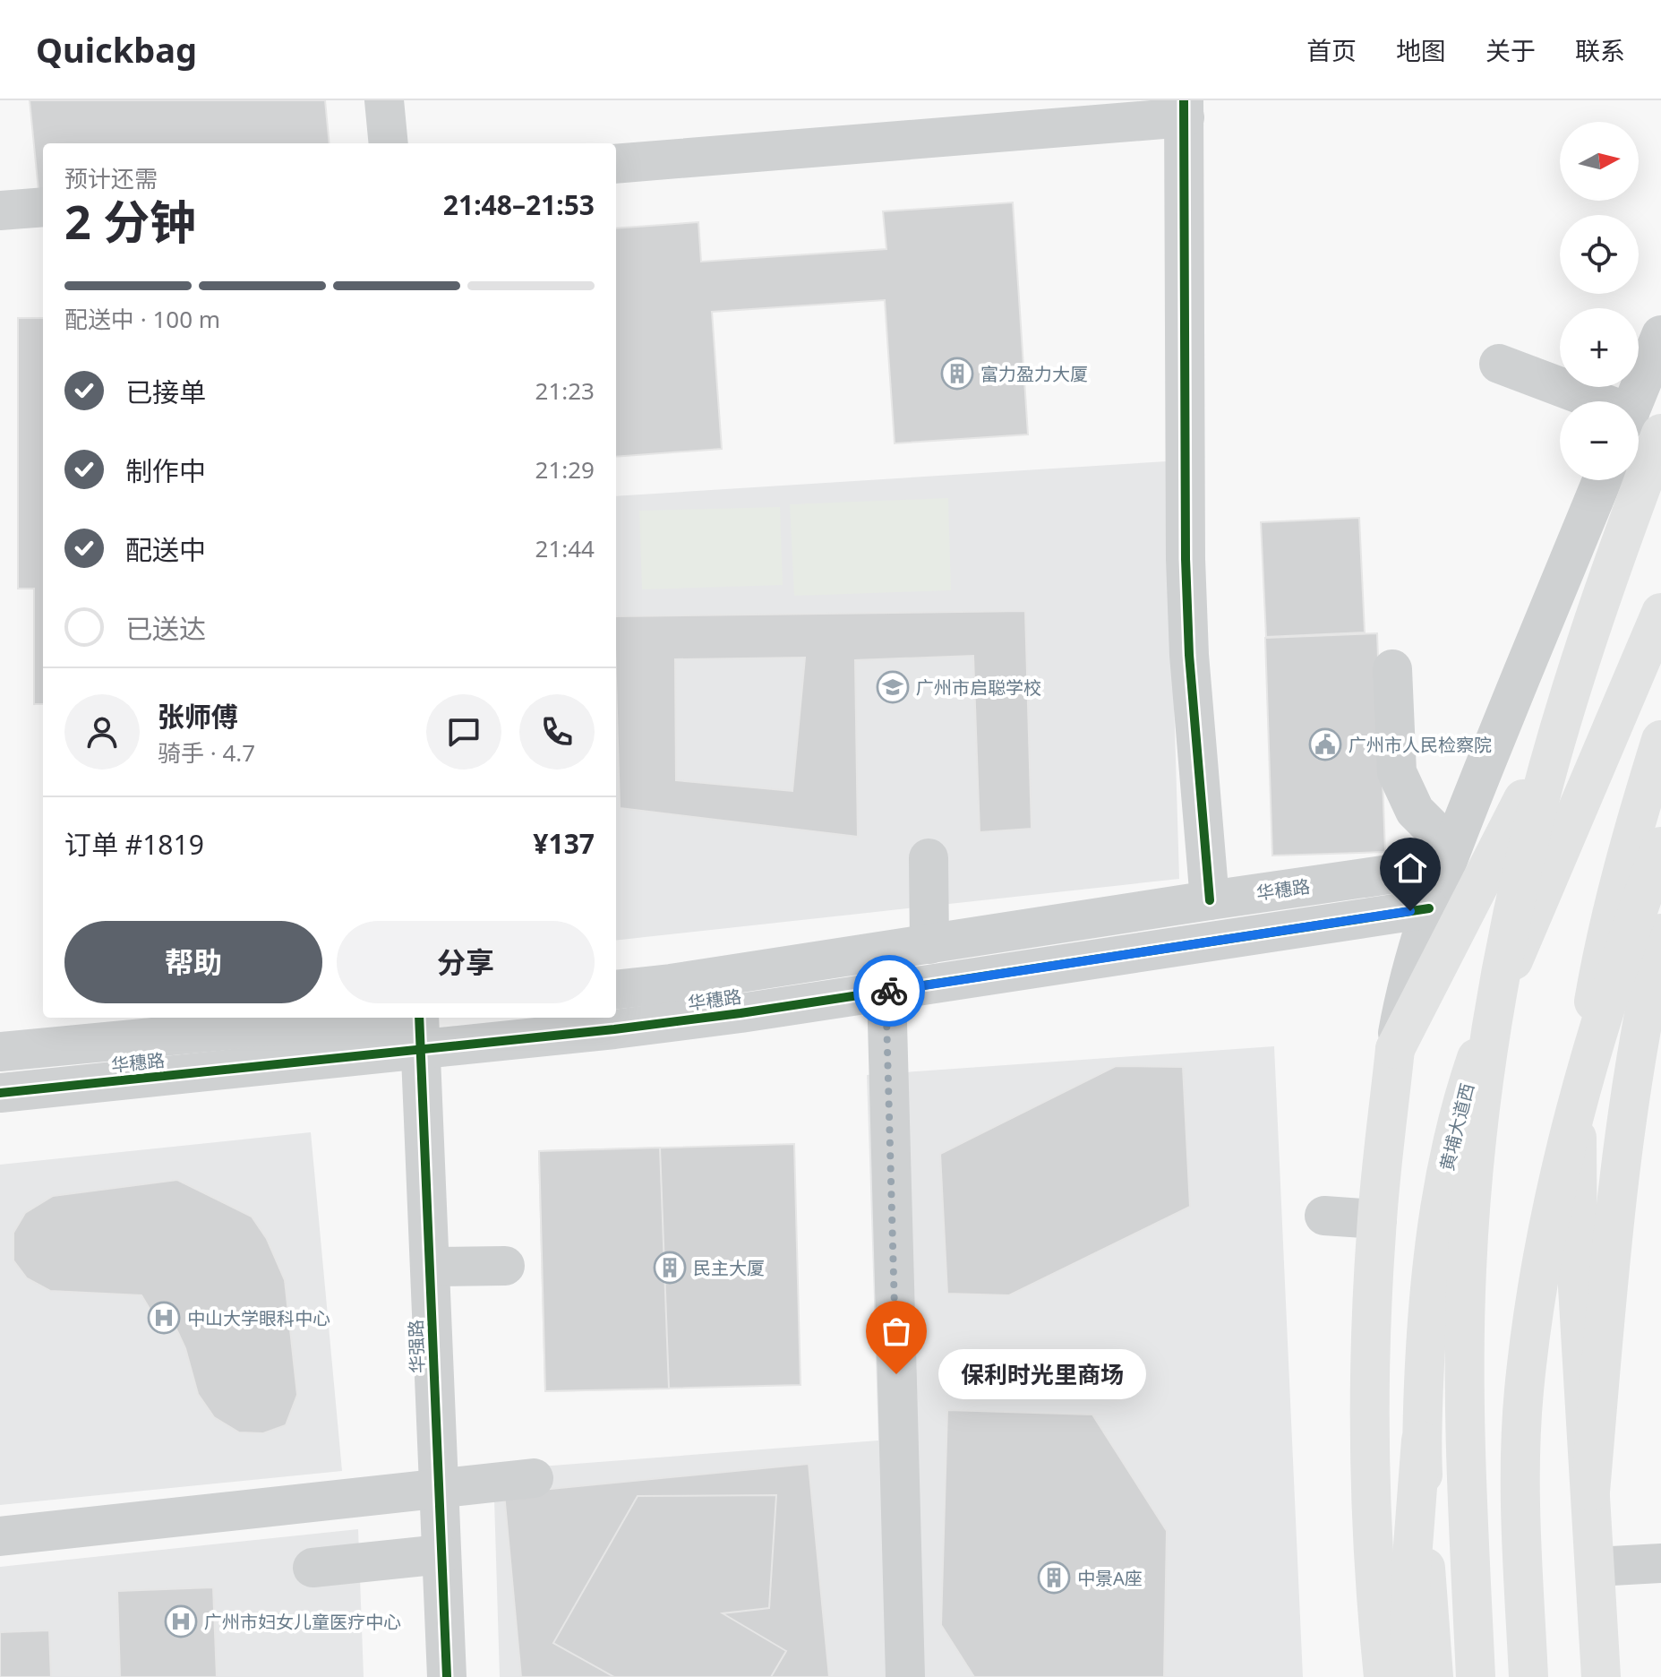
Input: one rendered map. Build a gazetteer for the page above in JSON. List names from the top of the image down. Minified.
{"streets":{"main road":["黄埔大道西"],"street":["华穗路","华强路"]},"crossings":[["华穗路","华强路"]],"places":{"building":["富力盈力大厦","民主大厦","中景A座"],"school or university":["广州市启聪学校"],"public building":["广州市人民检察院"],"hospital":["中山大学眼科中心","广州市妇女儿童医疗中心"],"other":["保利时光里商场"]},"north":"right","page":{"header":"Quickbag","nav":["首页","地图","关于","联系"],"map_buttons":["+","−"],"heading":["2 分钟","预计还需","21:48–21:53"],"panel":["张师傅","骑手 · 4.7","订单 #1819","¥137"],"bar":"配送中 · 100 m","list":[["已接单","21:23"],["制作中","21:29"],["配送中","21:44"],"已送达"],"buttons":["帮助","分享"],"bubble":"保利时光里商场"}}
